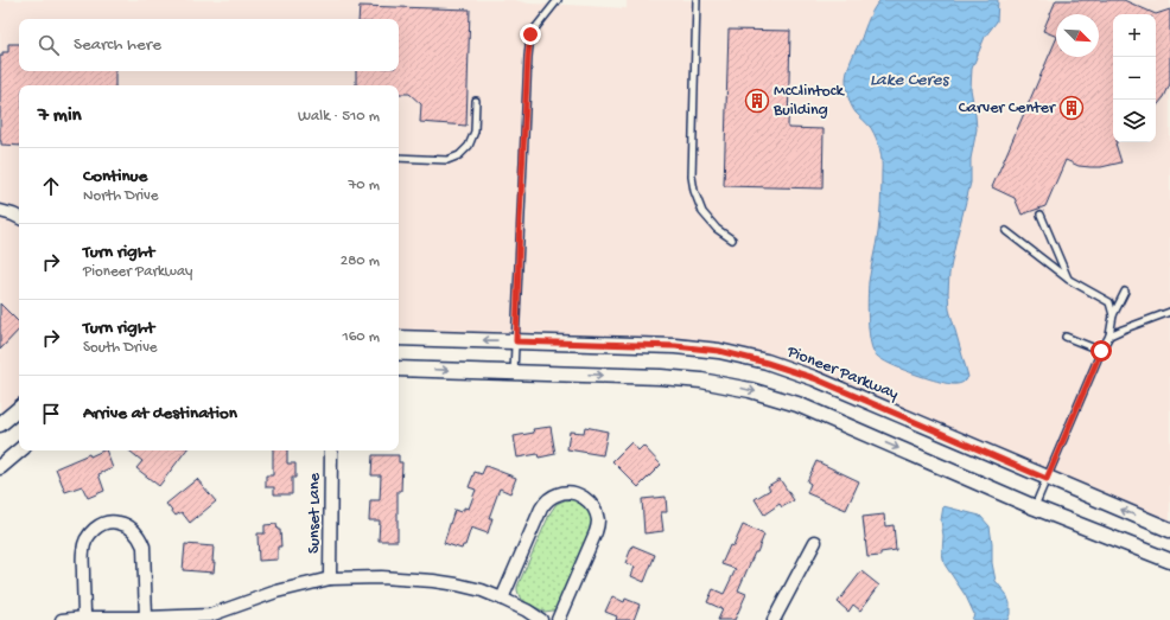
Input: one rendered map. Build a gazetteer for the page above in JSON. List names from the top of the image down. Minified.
{"streets":{"street":["Pioneer Parkway","Sunset Lane"]},"water":["Lake Ceres"],"places":{"building":["McClintock Building","Carver Center"]},"north":"bottom right","page":{"map_buttons":["+","−"],"search":"Search here","heading":["7 min","Walk · 510 m"],"list":[["Continue","North Drive","70 m"],["Turn right","Pioneer Parkway","280 m"],["Turn right","South Drive","160 m"],"Arrive at destination"]}}
